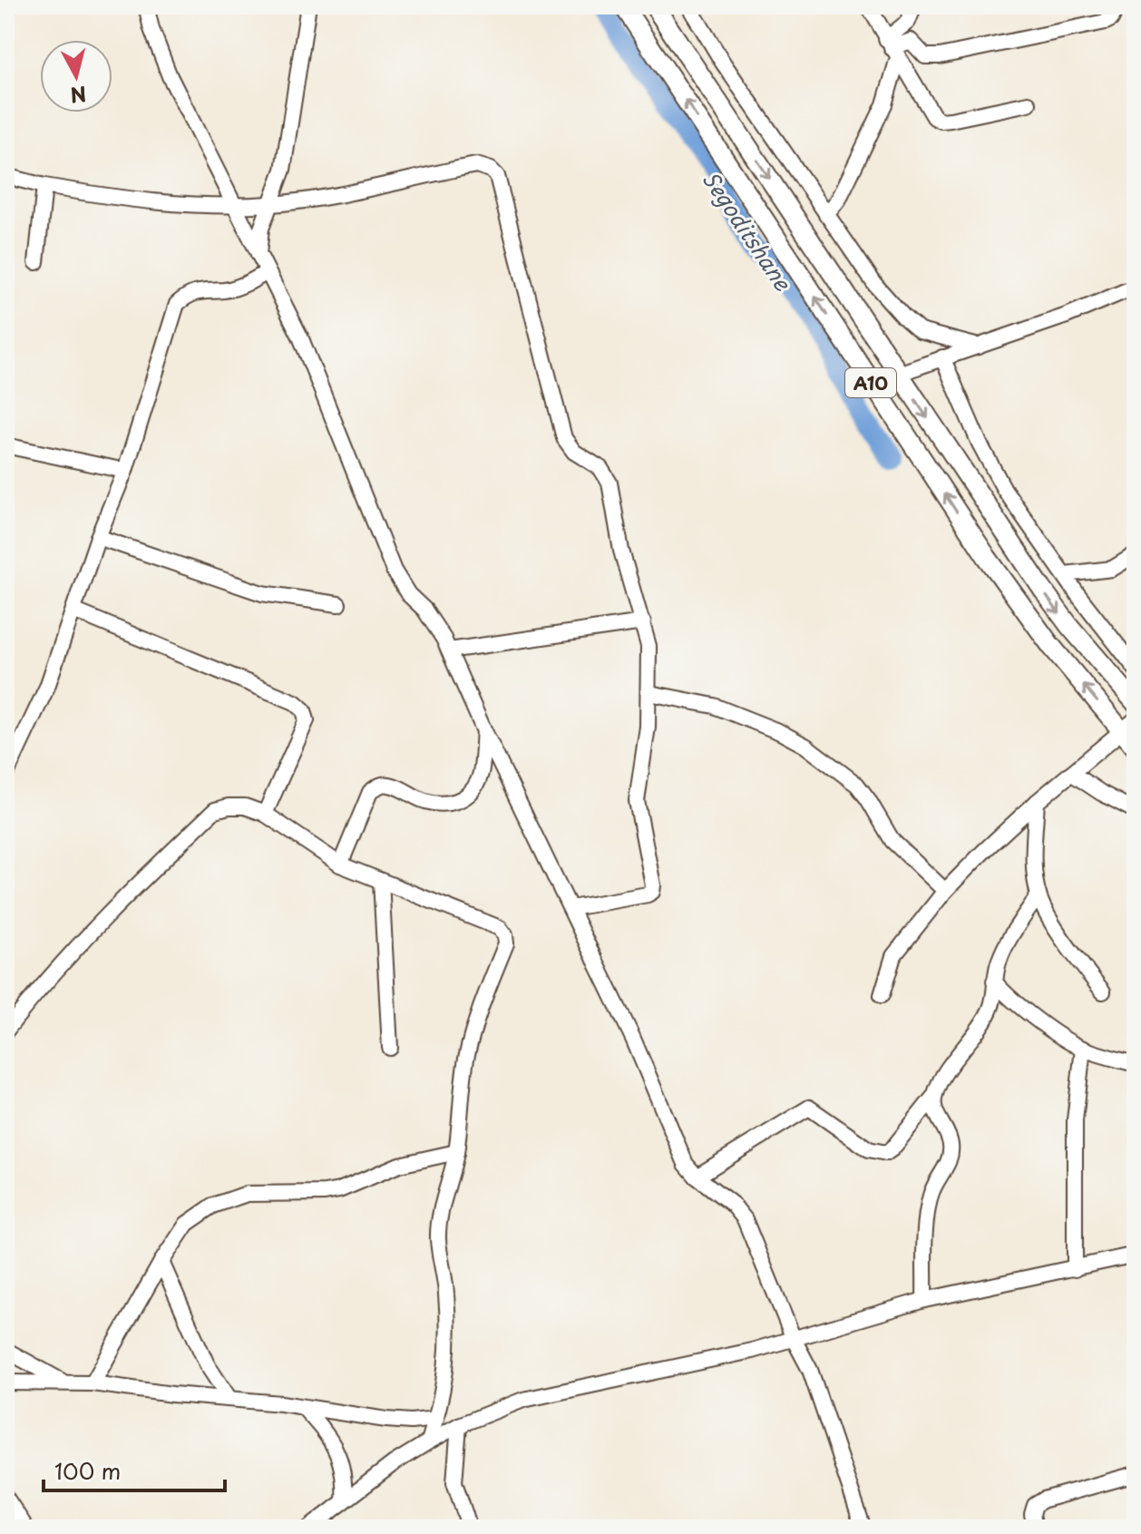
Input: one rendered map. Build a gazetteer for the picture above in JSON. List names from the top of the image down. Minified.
{"streets":{"main road":["A10"]},"water":["Segoditshane"],"scale_bar":"100 m","north":"bottom"}
